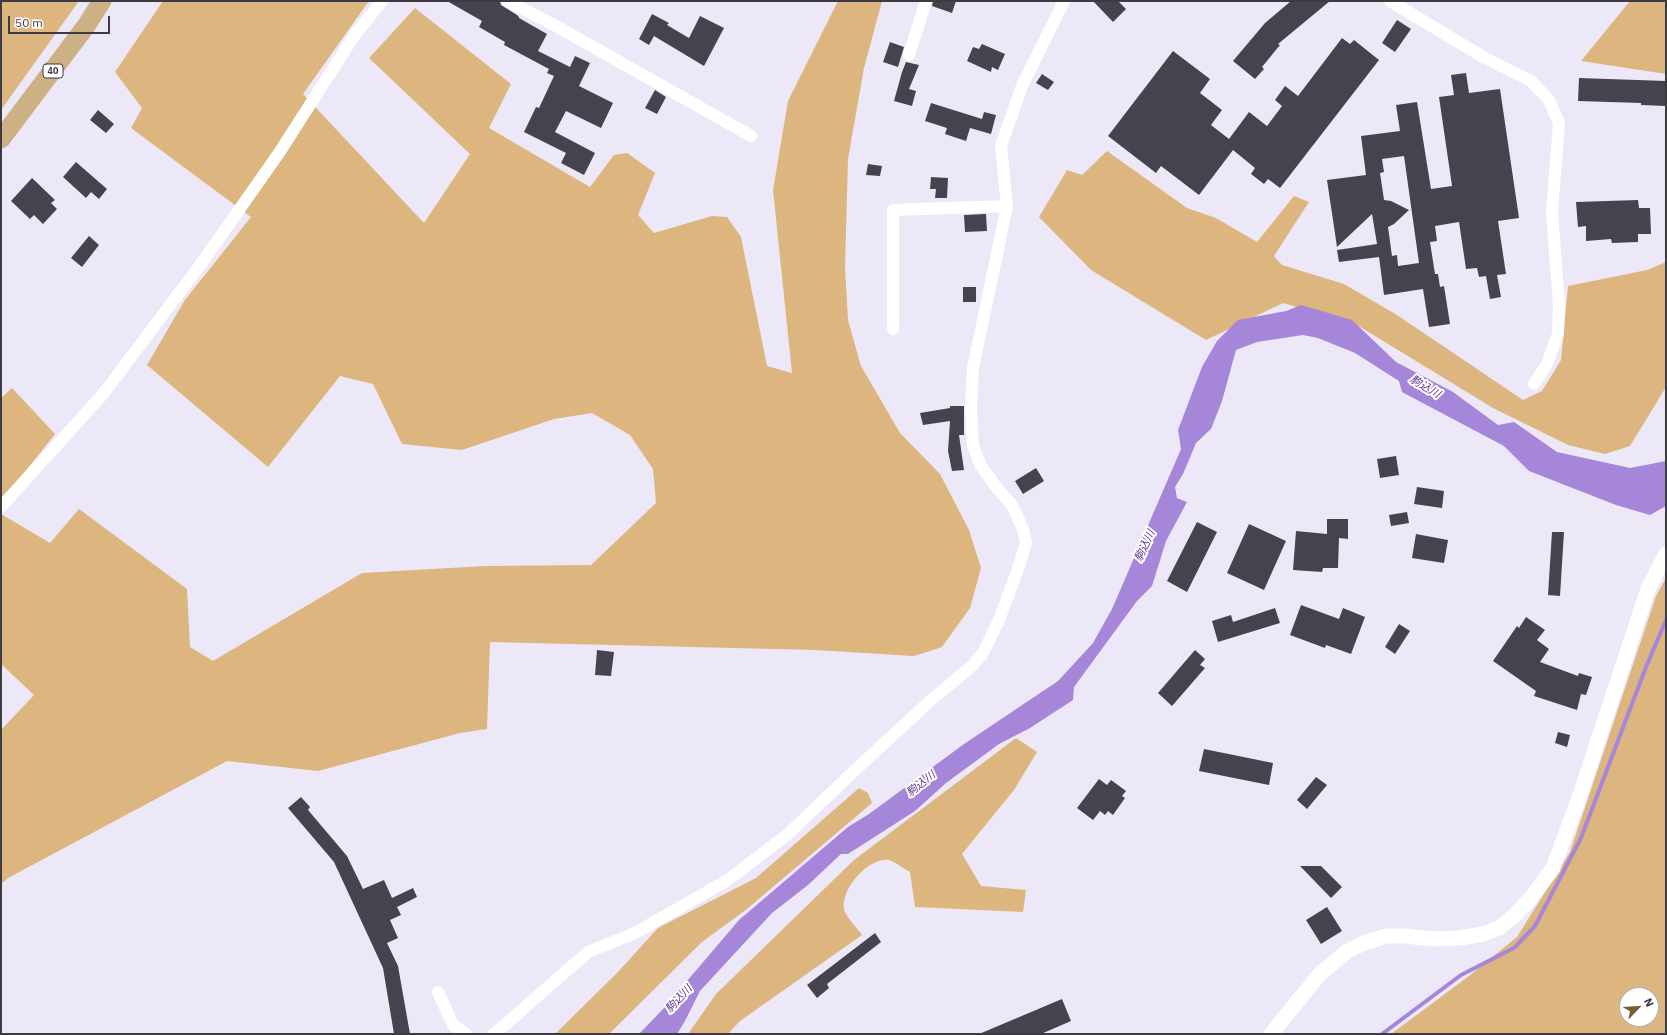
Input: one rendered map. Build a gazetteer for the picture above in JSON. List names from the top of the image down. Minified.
{"streets":{"main road":["40"]},"water":["駒込川"],"scale_bar":"50 m","north":"top right"}
